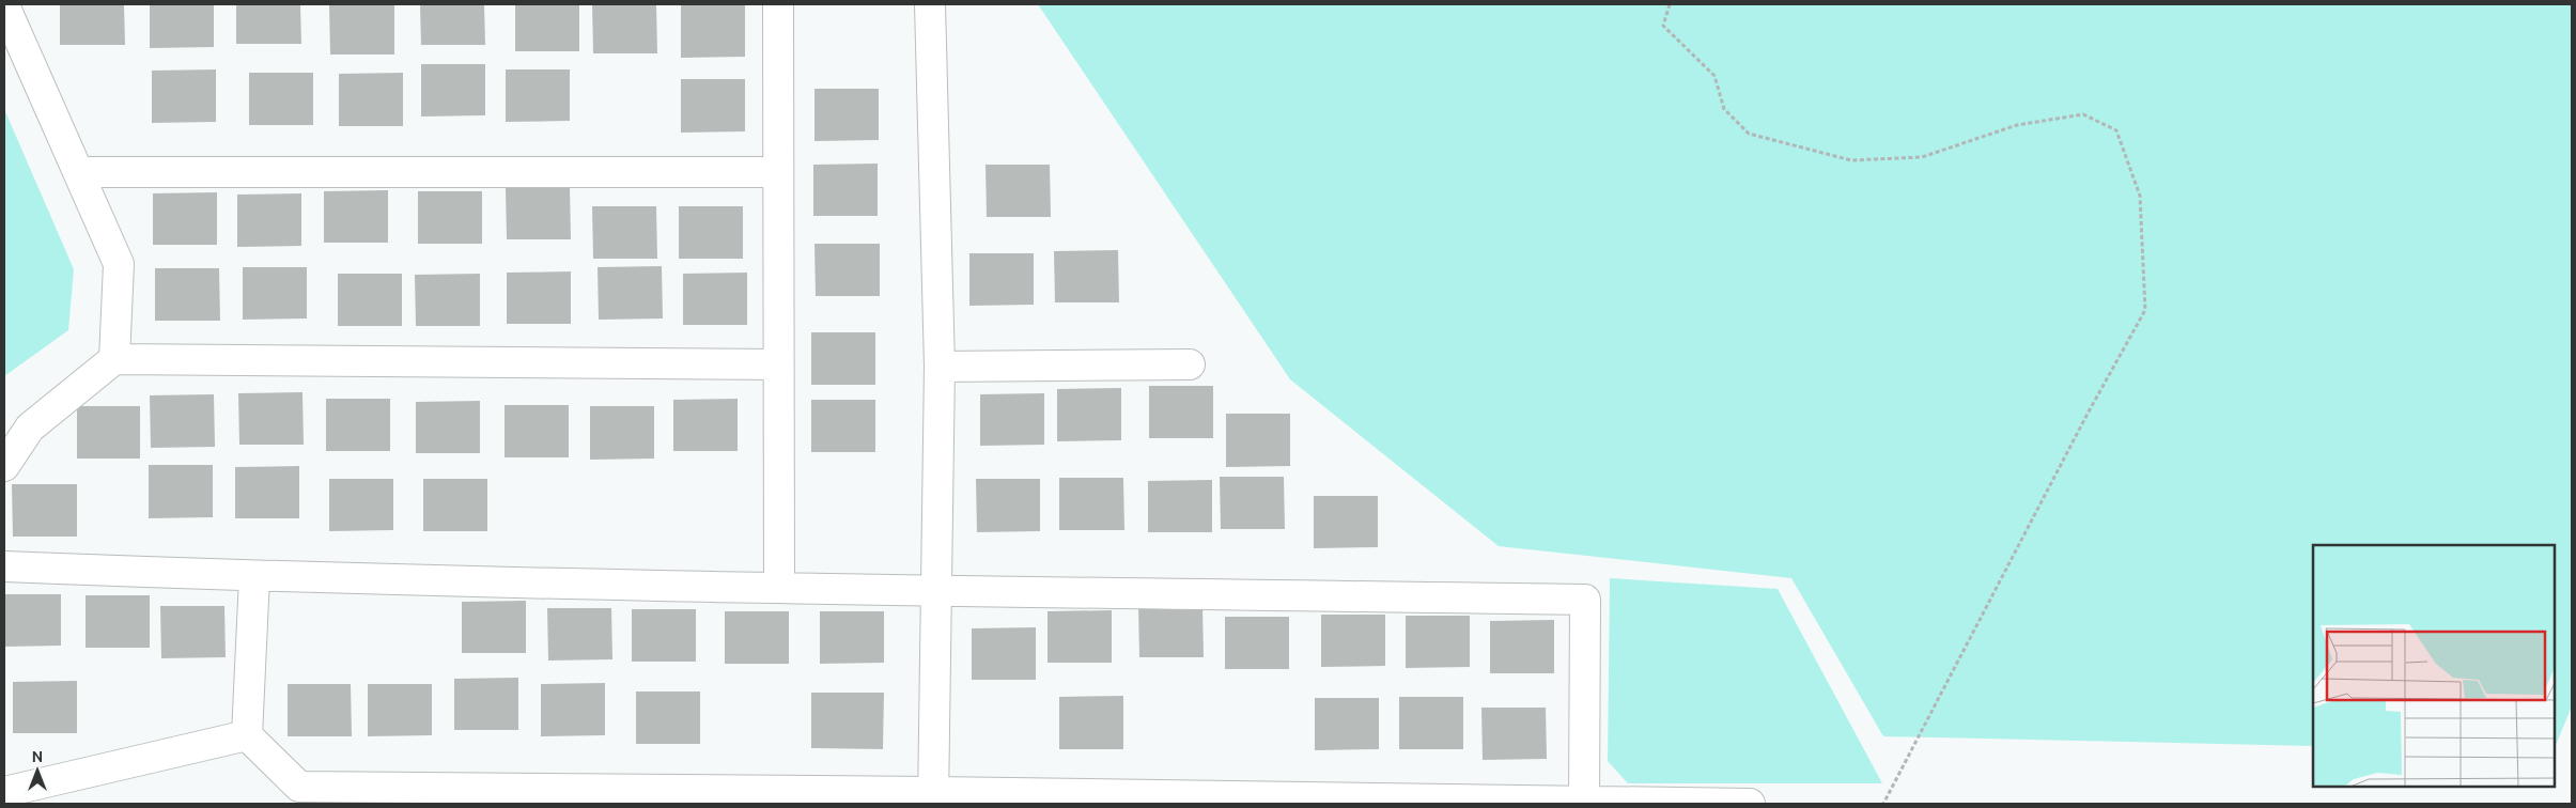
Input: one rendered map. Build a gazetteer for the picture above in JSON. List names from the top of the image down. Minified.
{"north":"top"}
